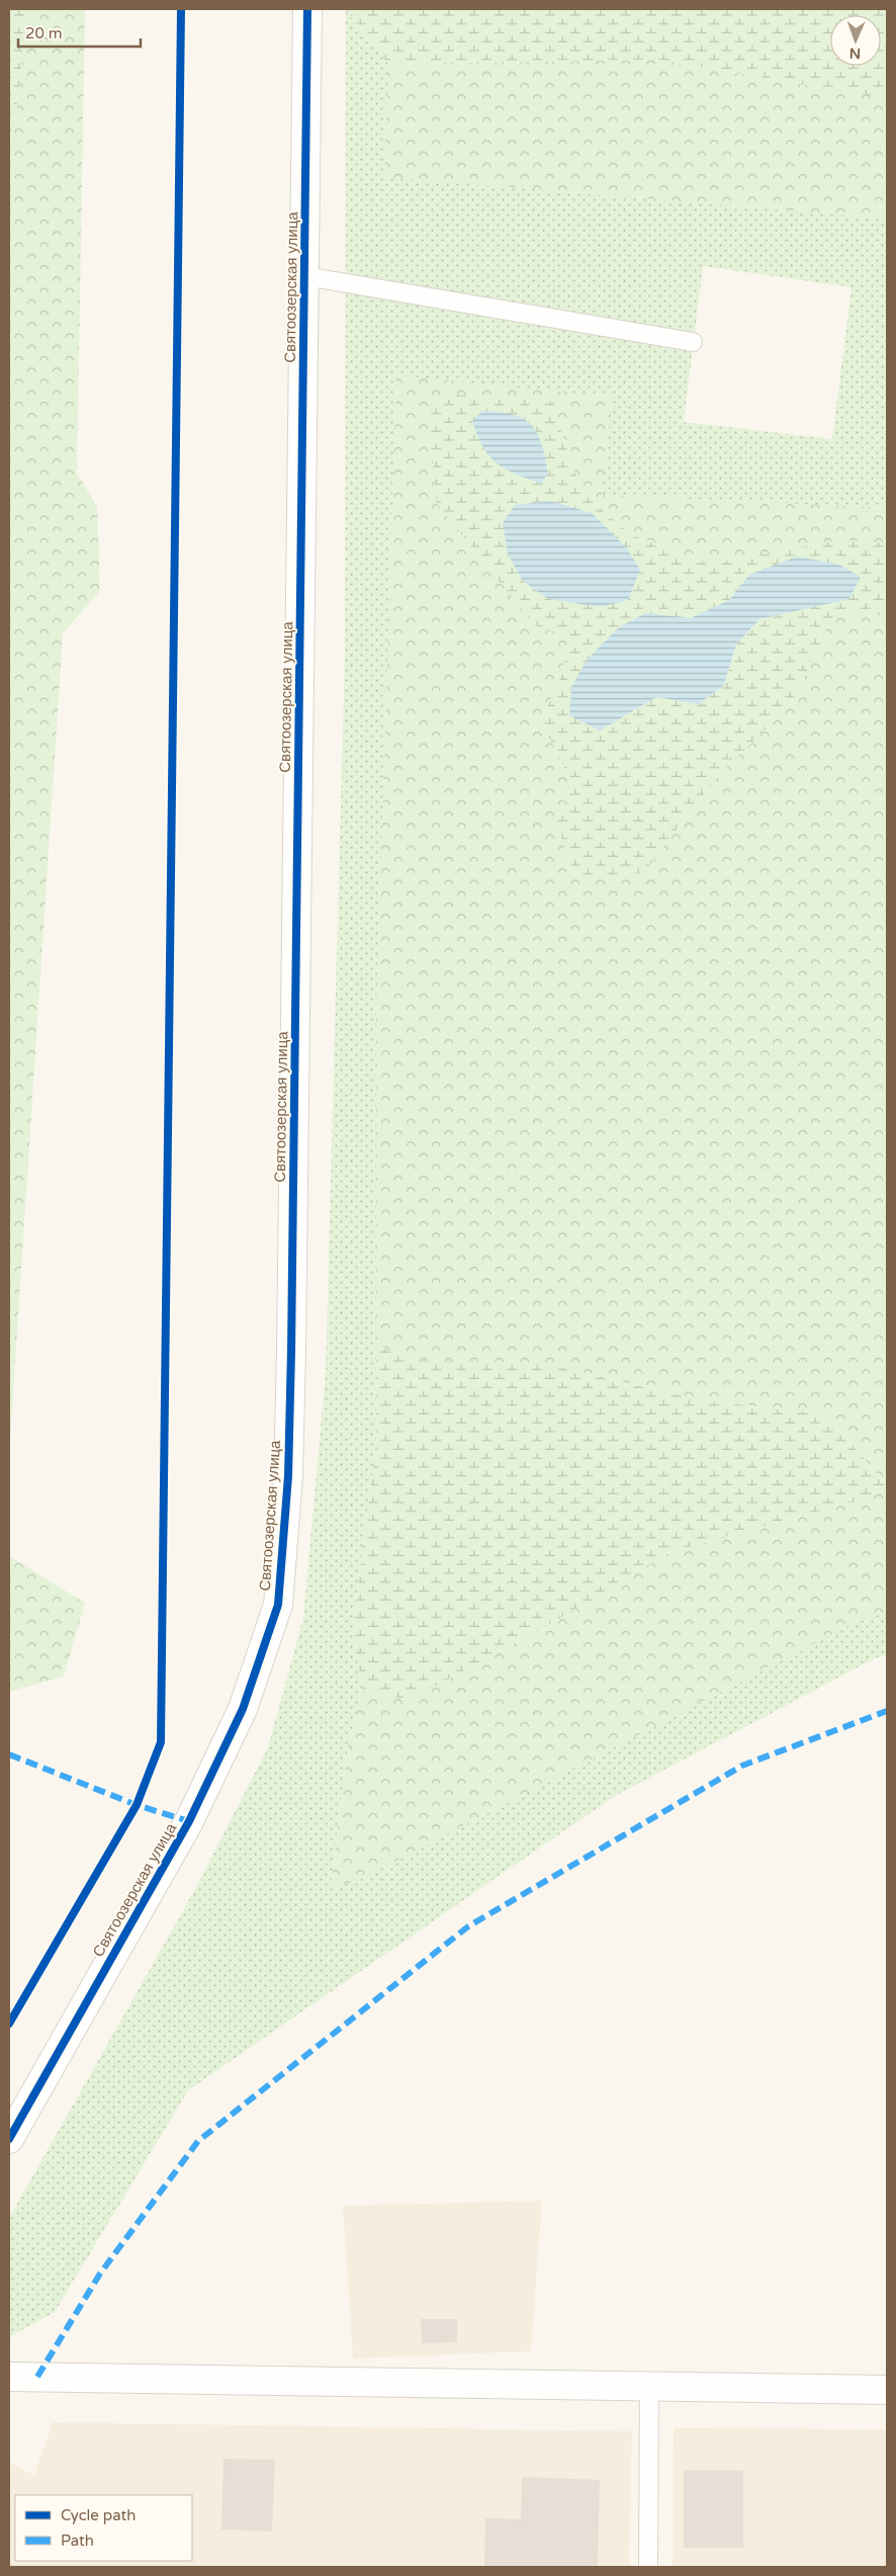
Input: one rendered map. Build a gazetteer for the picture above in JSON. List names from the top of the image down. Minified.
{"streets":{"street":["Святоозерская улица"]},"legend":["Cycle path","Path"],"scale_bar":"20 m","north":"bottom"}
